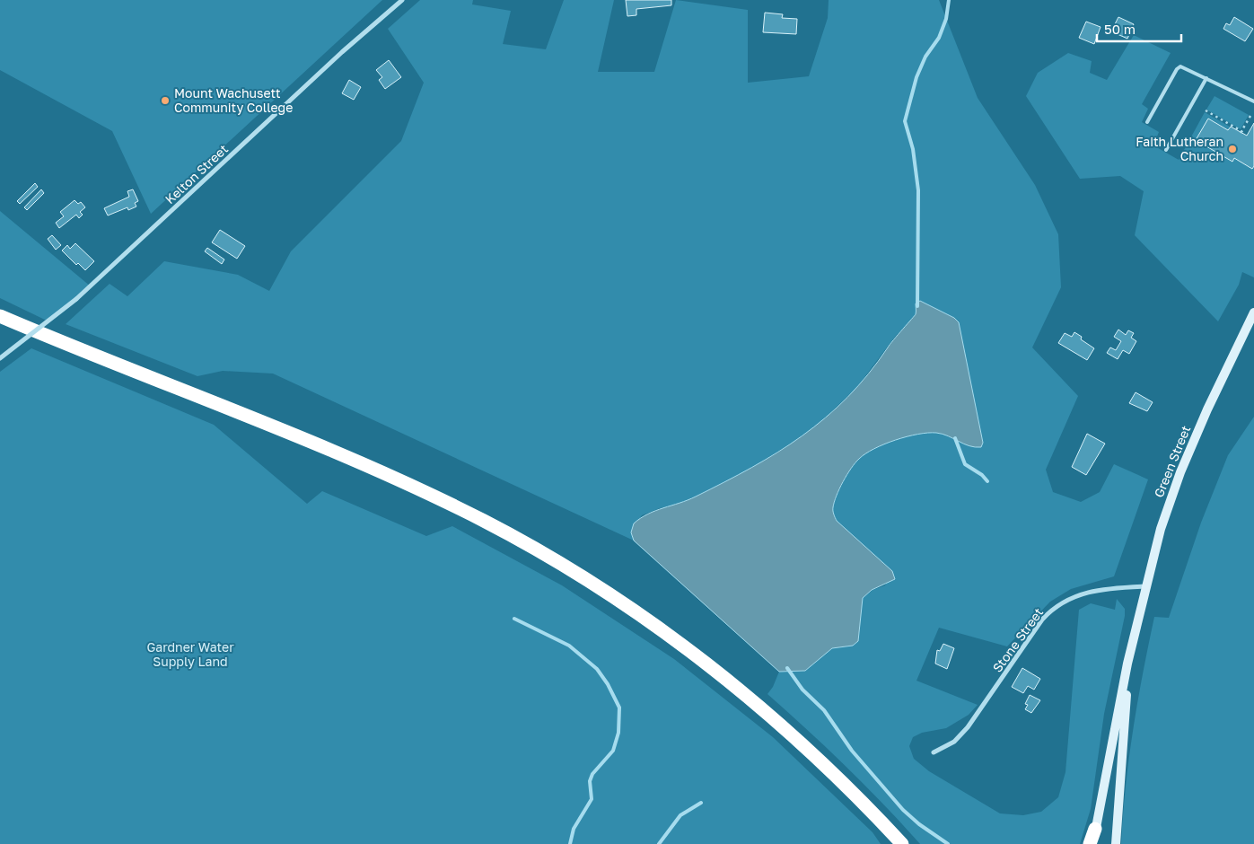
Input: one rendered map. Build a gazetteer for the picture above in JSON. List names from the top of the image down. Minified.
{"streets":{"street":["Kelton Street","Green Street","Stone Street"]},"crossings":[["Green Street","Stone Street"]],"parks":["Gardner Water Supply Land"],"places":["Mount Wachusett Community College","Faith Lutheran Church"],"scale_bar":"50 m"}
